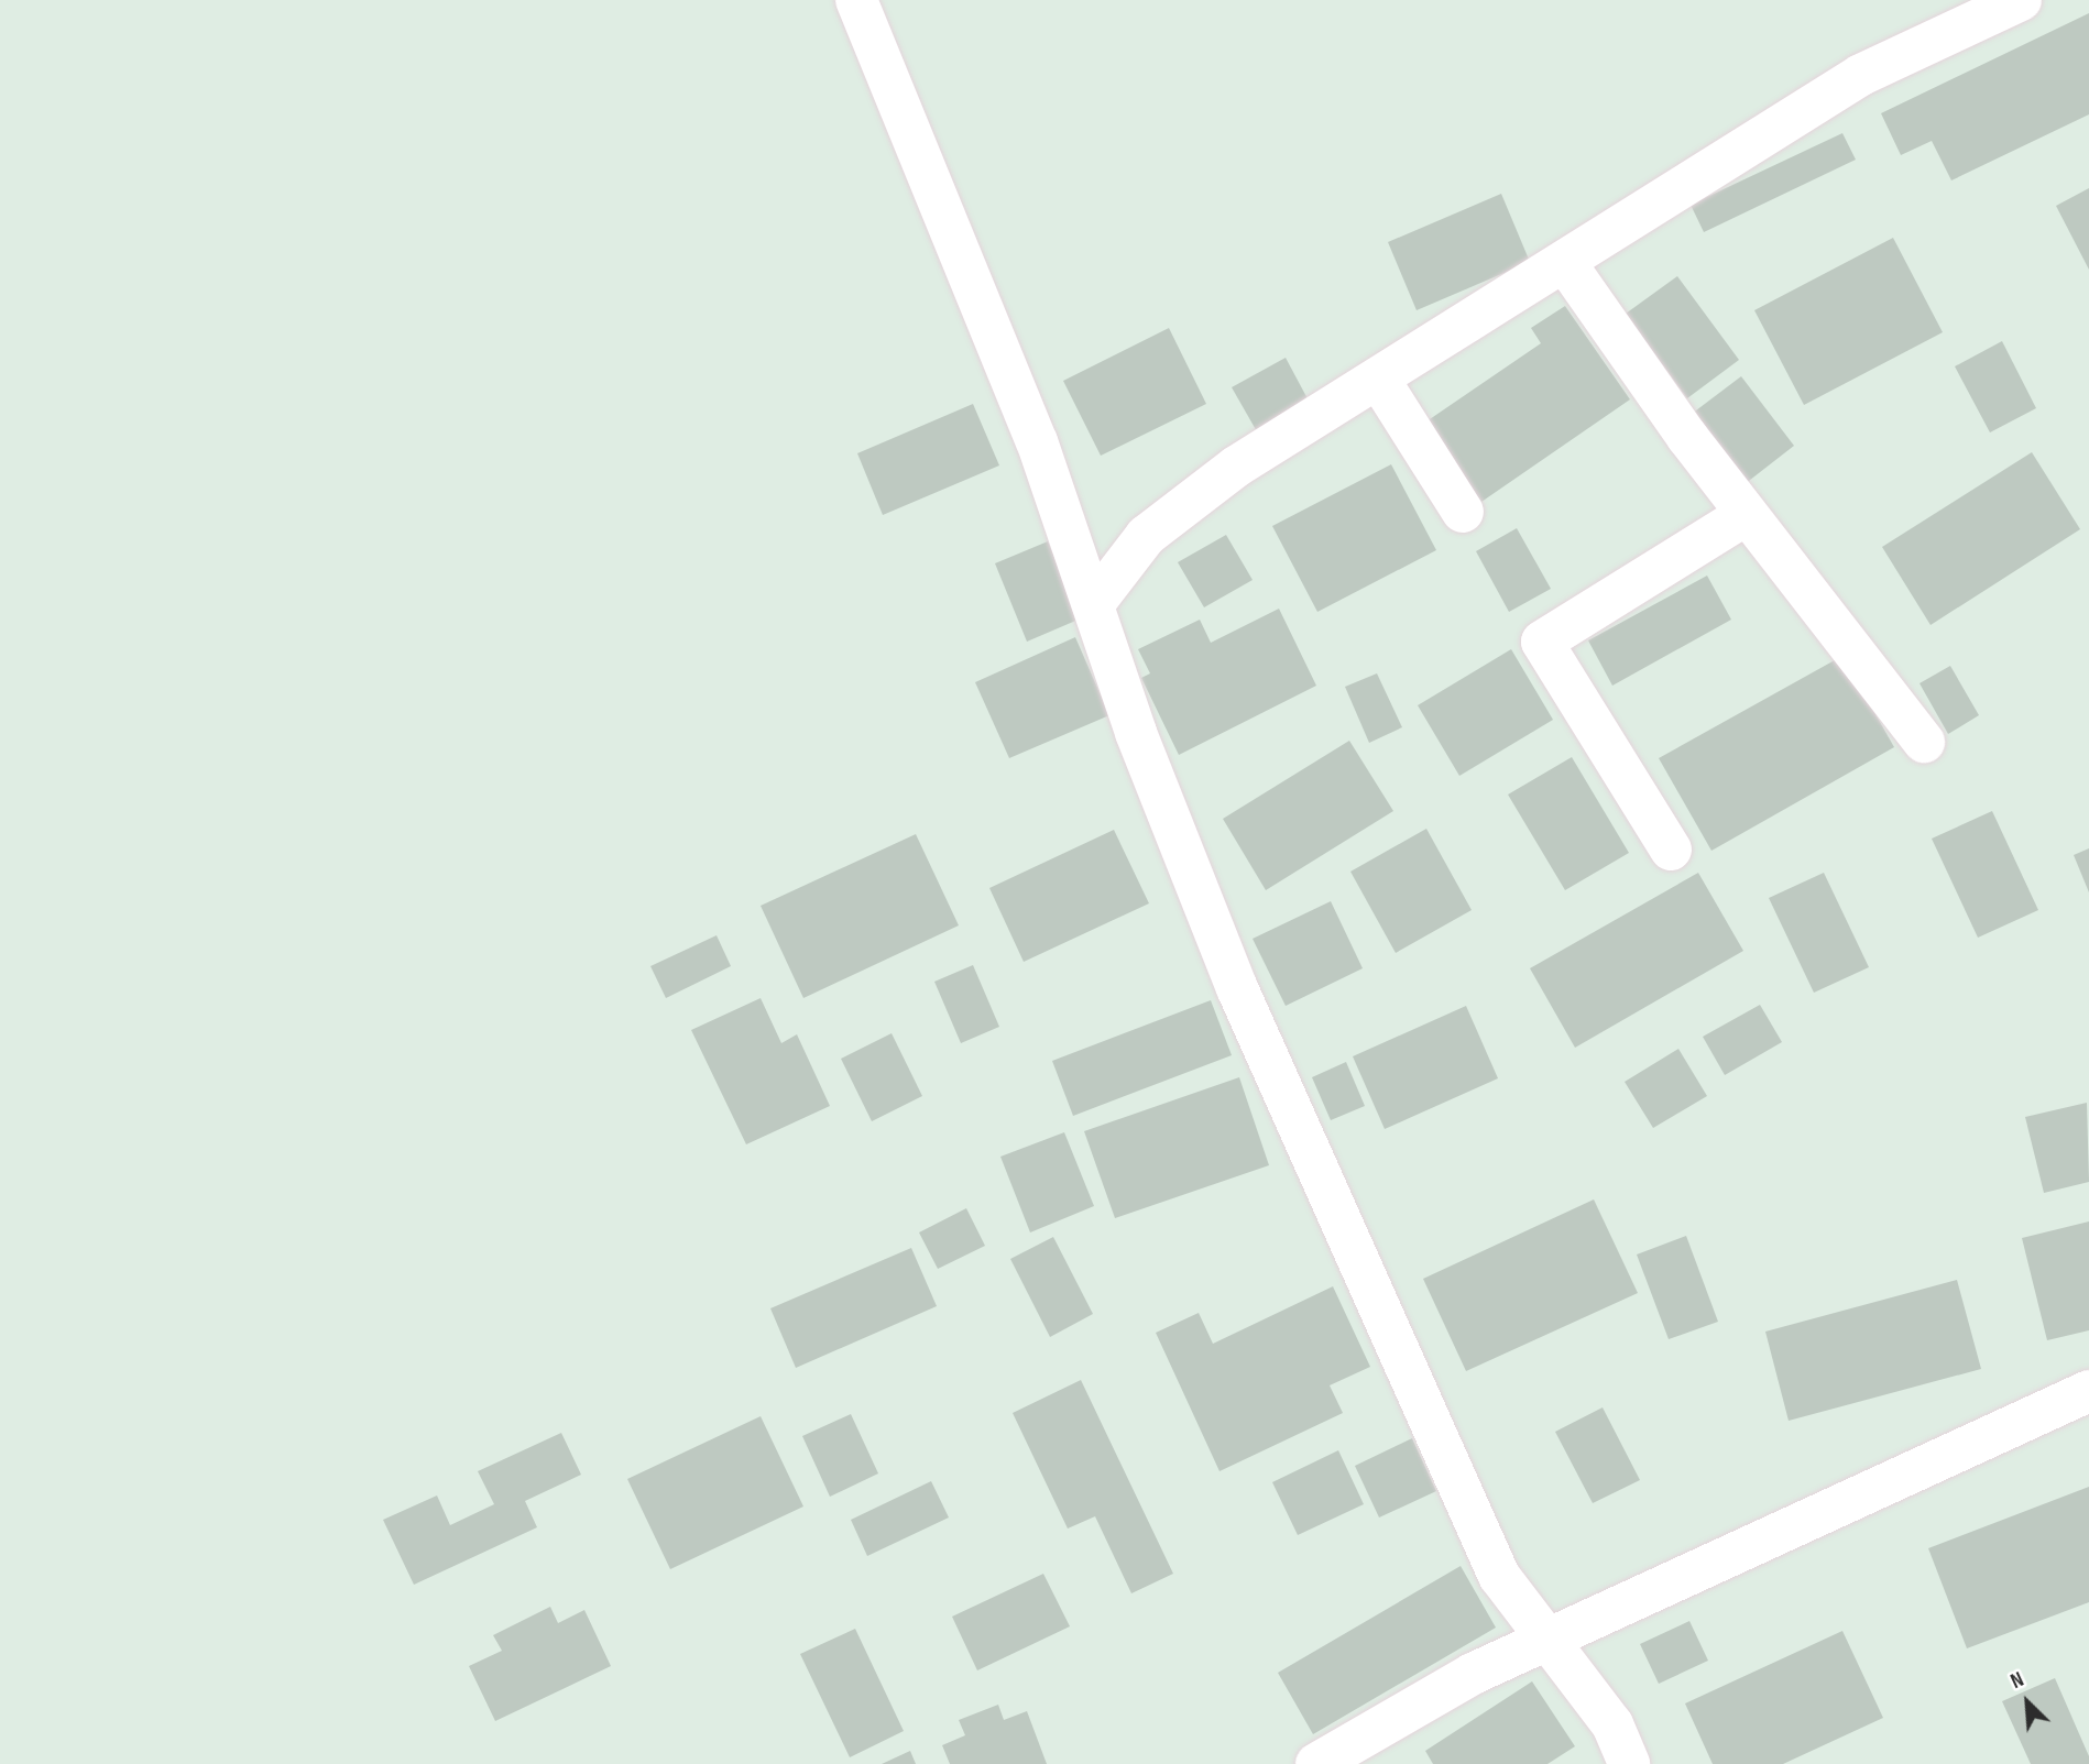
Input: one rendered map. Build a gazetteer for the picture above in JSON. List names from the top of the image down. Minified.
{"north":"top left"}
